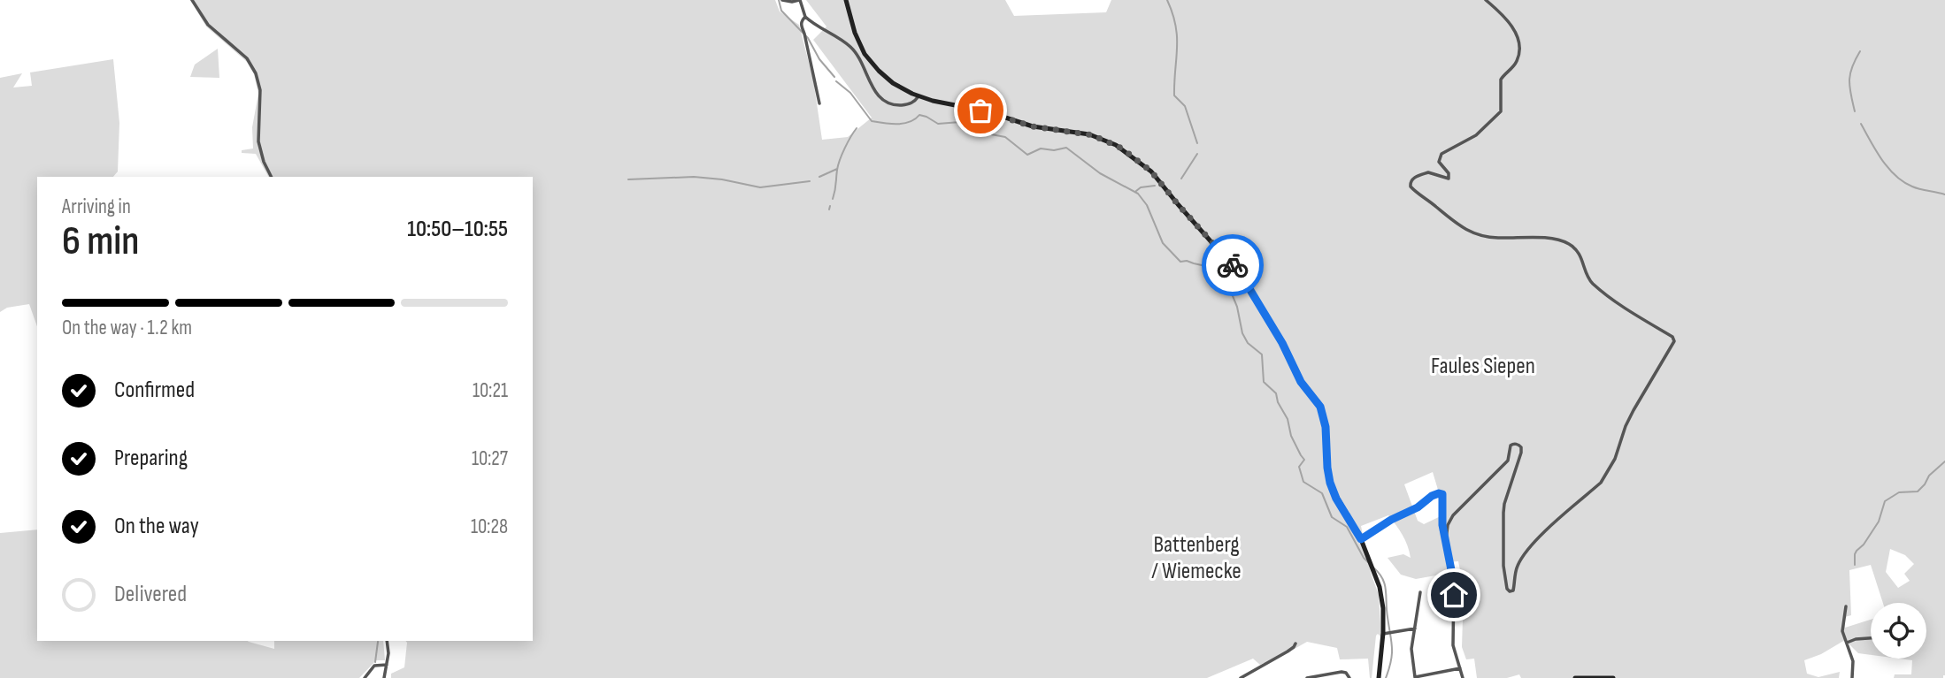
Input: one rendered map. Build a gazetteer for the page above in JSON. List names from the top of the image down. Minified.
{"parks":["Faules Siepen","Battenberg / Wiemecke"],"page":{"heading":["6 min","Arriving in","10:50–10:55"],"bar":"On the way · 1.2 km","list":[["Confirmed","10:21"],["Preparing","10:27"],["On the way","10:28"],"Delivered"]}}
